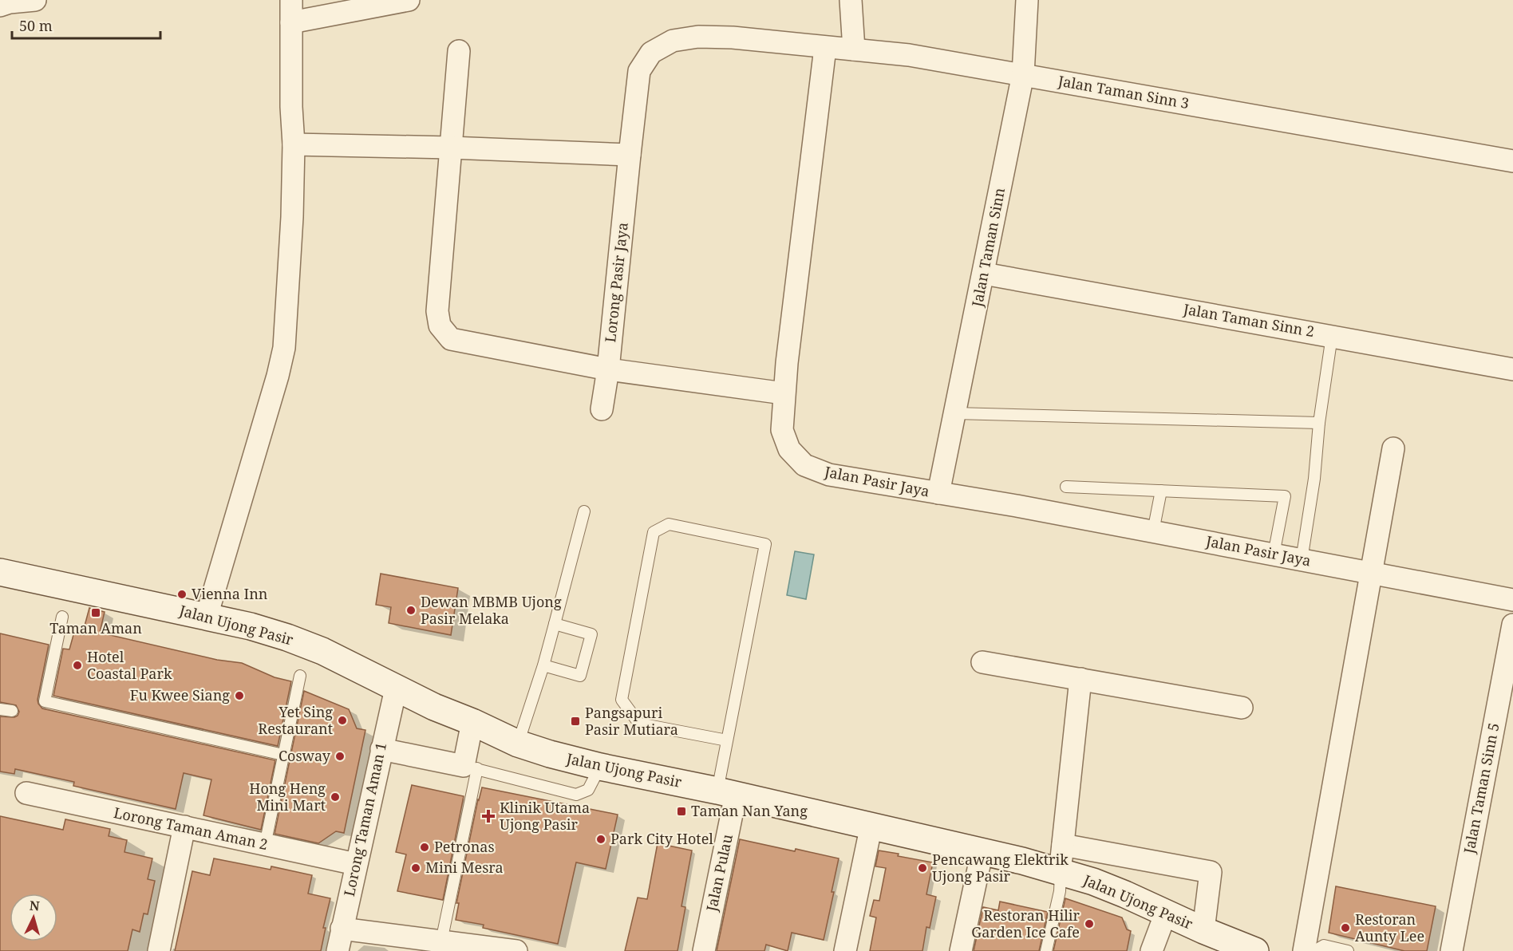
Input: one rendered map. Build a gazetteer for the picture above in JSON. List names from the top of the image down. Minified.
{"streets":{"main road":["Jalan Ujong Pasir"],"street":["Jalan Taman Sinn 3","Jalan Taman Sinn","Lorong Pasir Jaya","Jalan Taman Sinn 2","Jalan Pasir Jaya","Jalan Taman Sinn 5","Lorong Taman Aman 1","Lorong Taman Aman 2","Jalan Pulau"]},"crossings":[["Jalan Taman Sinn 3","Jalan Taman Sinn"],["Jalan Taman Sinn 3","Lorong Pasir Jaya"],["Jalan Taman Sinn 3","Jalan Pasir Jaya"],["Jalan Taman Sinn","Jalan Taman Sinn 2"],["Jalan Taman Sinn","Jalan Pasir Jaya"],["Jalan Ujong Pasir","Lorong Taman Aman 1"],["Jalan Ujong Pasir","Jalan Pulau"],["Lorong Taman Aman 1","Lorong Taman Aman 2"]],"places":{"other":["Vienna Inn","Dewan MBMB Ujong Pasir Melaka","Hotel Coastal Park","Fu Kwee Siang","Yet Sing Restaurant","Cosway","Hong Heng Mini Mart","Park City Hotel","Petronas","Mini Mesra","Pencawang Elektrik Ujong Pasir","Restoran Hilir Garden Ice Cafe","Restoran Aunty Lee"],"transit":["Taman Aman","Pangsapuri Pasir Mutiara","Taman Nan Yang"],"health":["Klinik Utama Ujong Pasir"]},"scale_bar":"50 m","north":"top"}
